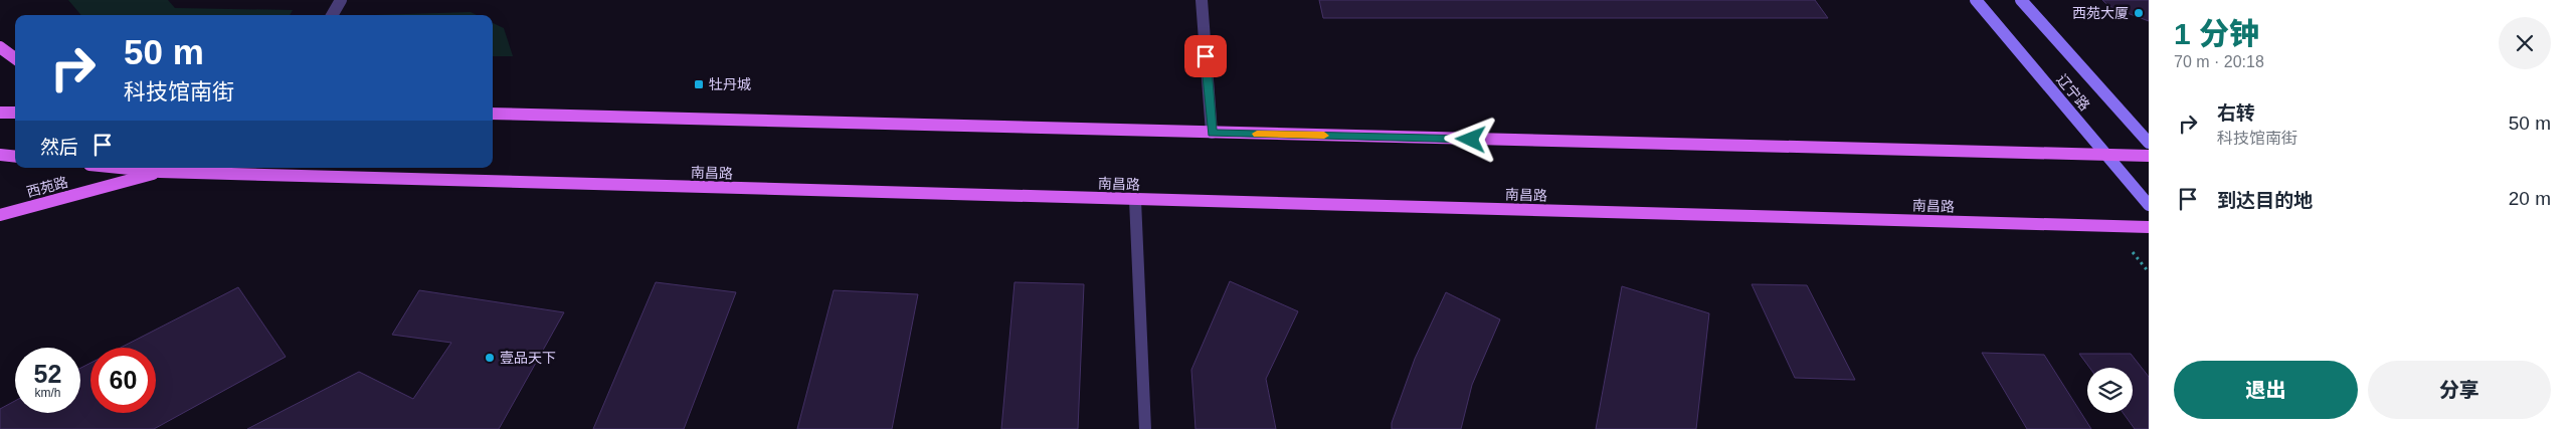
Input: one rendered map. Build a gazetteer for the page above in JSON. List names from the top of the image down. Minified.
{"streets":{"main road":["辽宁路","南昌路","西苑路"]},"crossings":[["南昌路","西苑路"]],"places":{"other":["西苑大厦","壹品天下"],"transit":["牡丹城"]},"page":{"heading":["1 分钟","70 m · 20:18"],"turn":["50 m","科技馆南街"],"list":[{"name":"右转","note":"科技馆南街","value":"50 m"},{"name":"到达目的地","value":"20 m"}],"then":"然后","speed":"52 km/h","limit":"60","buttons":["退出","分享"]}}
